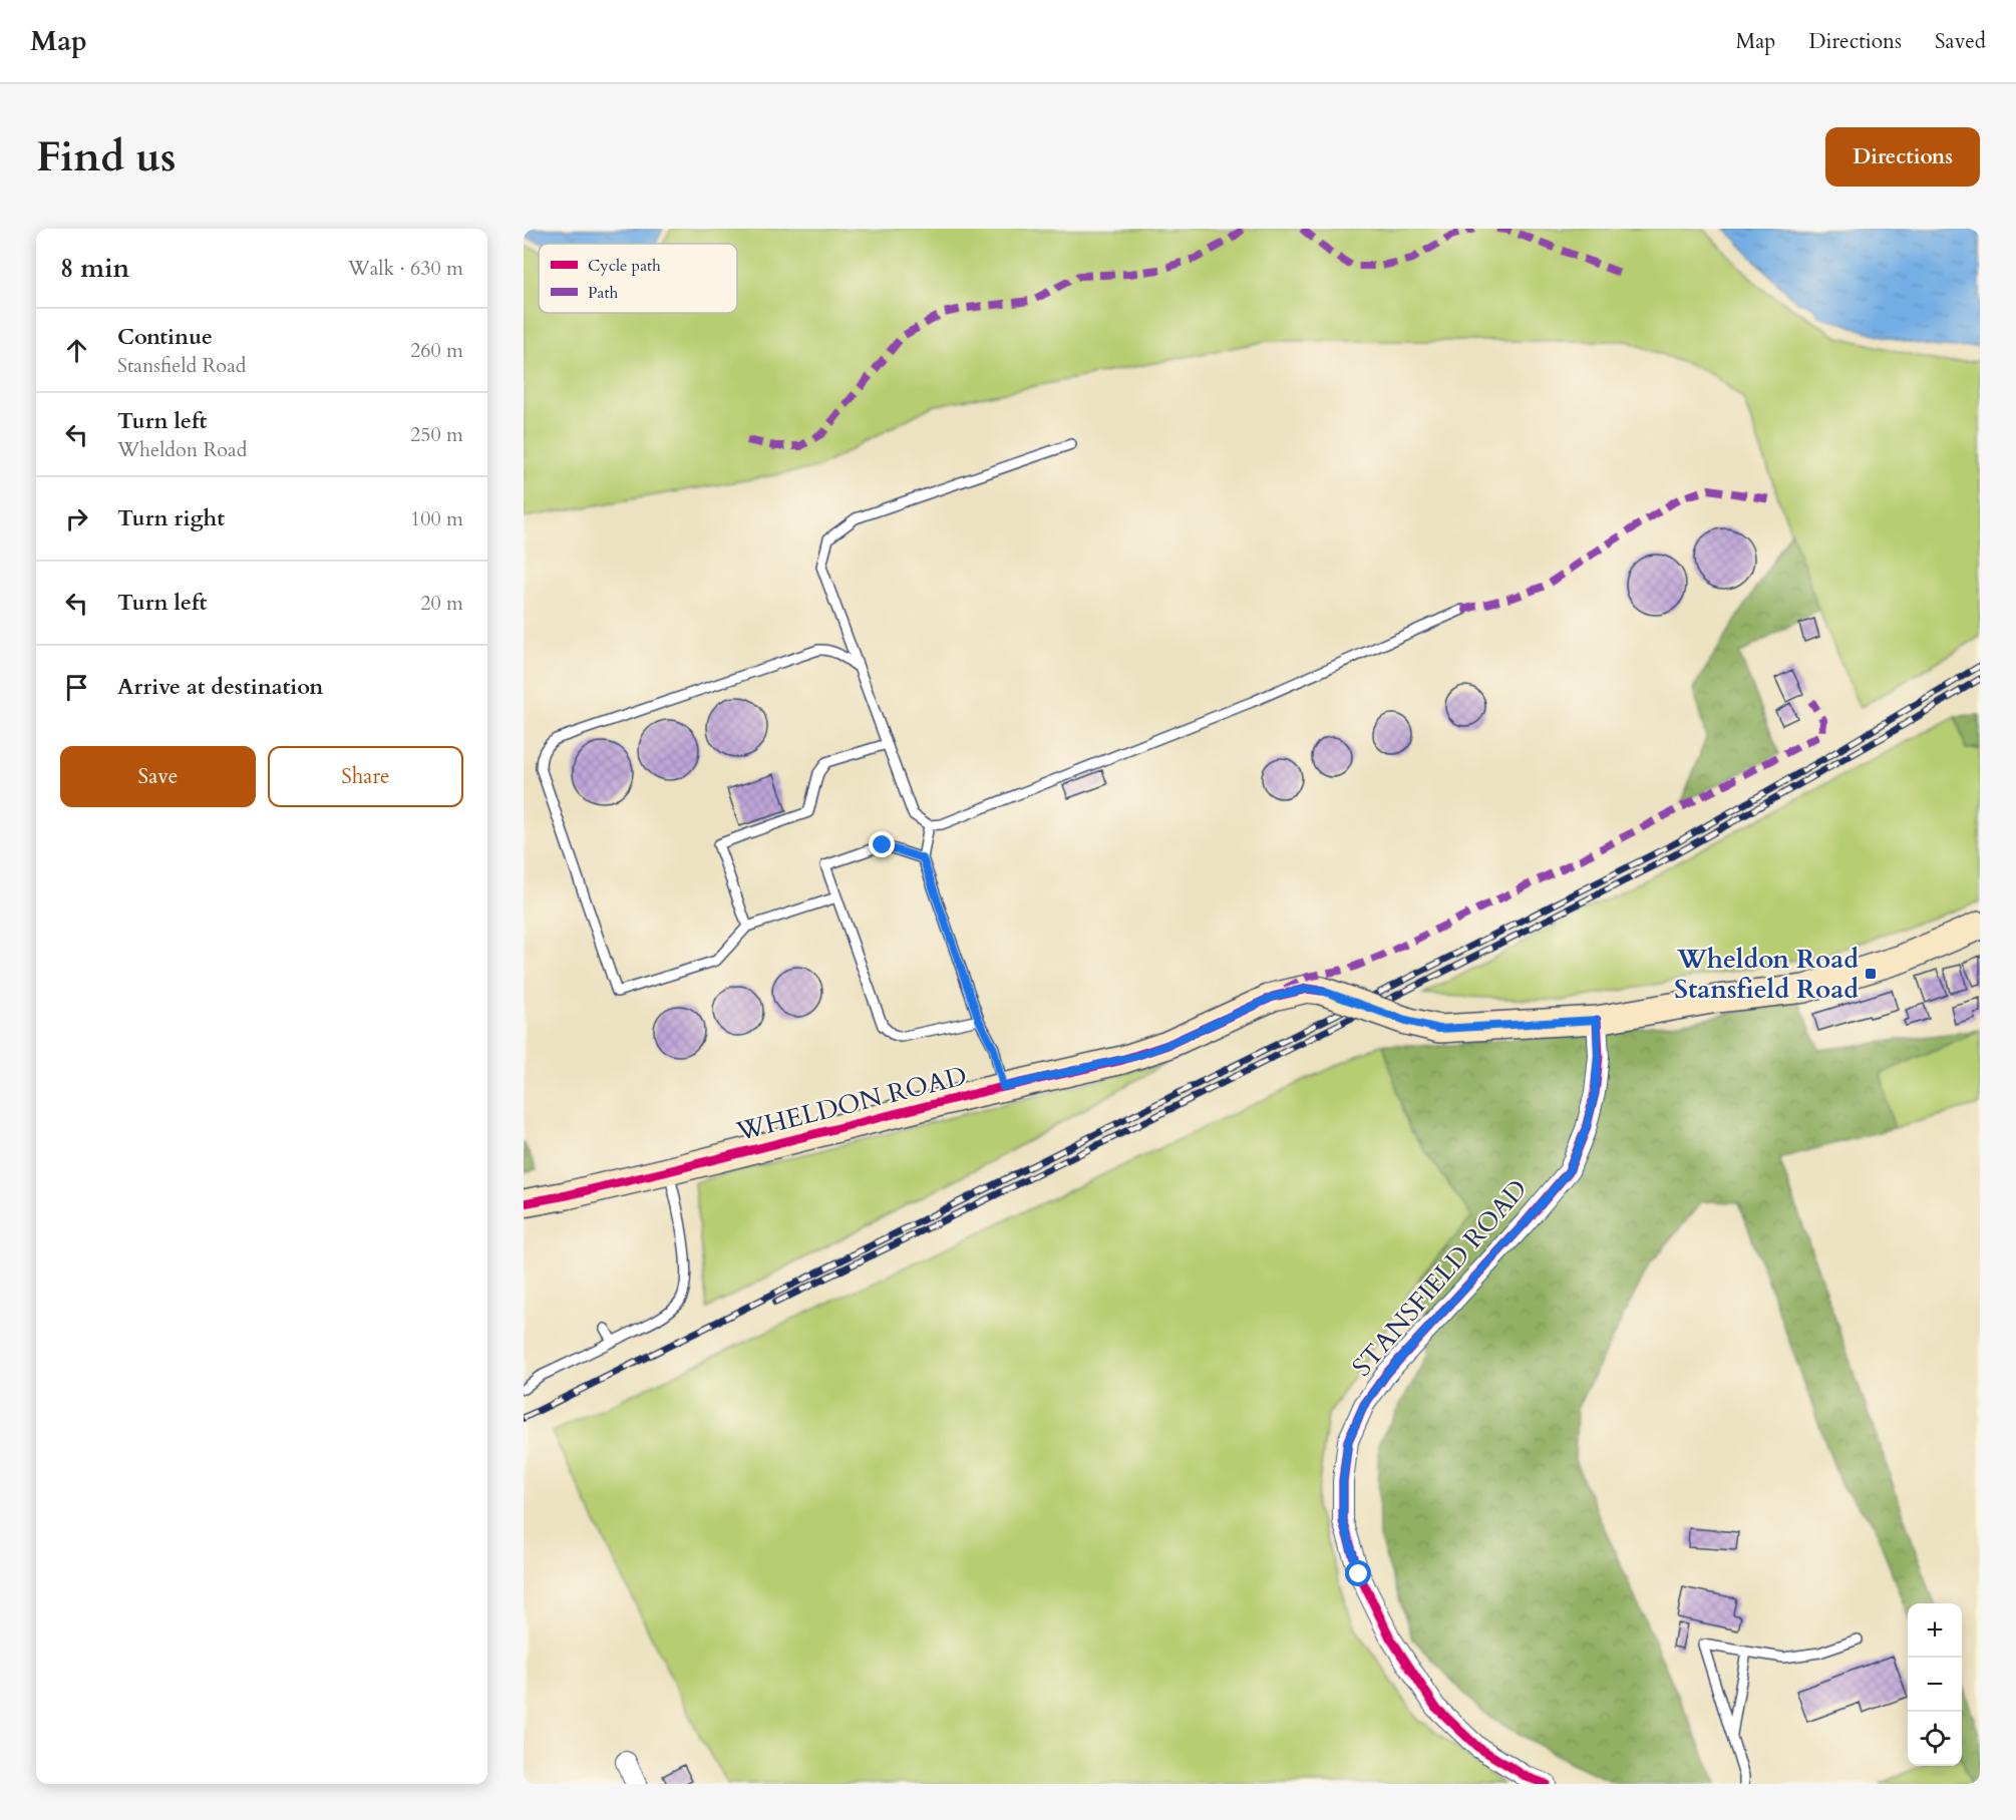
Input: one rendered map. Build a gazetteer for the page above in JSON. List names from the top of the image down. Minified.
{"streets":{"street":["WHELDON ROAD","STANSFIELD ROAD"]},"crossings":[["WHELDON ROAD","STANSFIELD ROAD"]],"places":{"transit":["Wheldon Road Stansfield Road"]},"legend":["Cycle path","Path"],"page":{"header":"Map","nav":["Map","Directions","Saved"],"buttons":["Directions",["Save","Share"]],"title":"Find us","heading":["8 min","Walk · 630 m"],"list":[["Continue","Stansfield Road","260 m"],["Turn left","Wheldon Road","250 m"],["Turn right","100 m"],["Turn left","20 m"],"Arrive at destination"],"map_buttons":["+","−"]}}
